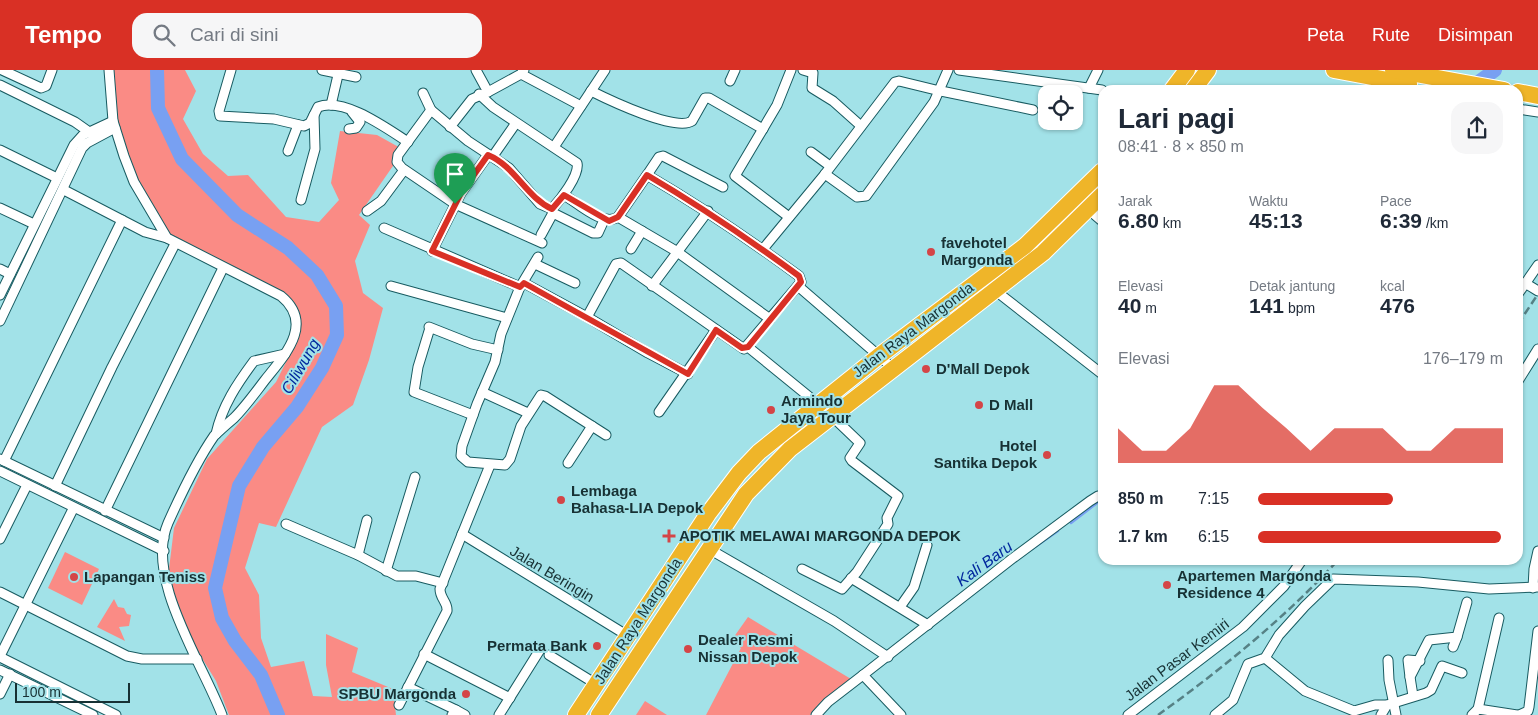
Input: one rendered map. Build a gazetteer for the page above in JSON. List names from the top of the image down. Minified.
{"streets":{"highway":["Jalan Raya Margonda"],"street":["Jalan Beringin","Jalan Pasar Kemiri"]},"crossings":[["Jalan Raya Margonda","Jalan Beringin"]],"water":["Ciliwung","Kali Baru"],"places":{"other":["favehotel Margonda","D'Mall Depok","D Mall","Armindo Jaya Tour","Hotel Santika Depok","Lembaga Bahasa-LIA Depok","Lapangan Teniss","Apartemen Margonda Residence 4","Permata Bank","Dealer Resmi Nissan Depok","SPBU Margonda"],"health":["APOTIK MELAWAI MARGONDA DEPOK"]},"scale_bar":"100 m","page":{"header":"Tempo","search":"Cari di sini","nav":["Peta","Rute","Disimpan"],"heading":["Lari pagi","08:41 · 8 × 850 m"],"stats":[["Jarak","6.80 km"],["Waktu","45:13"],["Pace","6:39 /km"],["Elevasi","40 m"],["Detak jantung","141 bpm"],["kcal","476"]],"chart":["Elevasi","176–179 m"],"list":[{"name":"850 m","note":"7:15"},{"name":"1.7 km","note":"6:15"}],"scale":"100 m"}}
